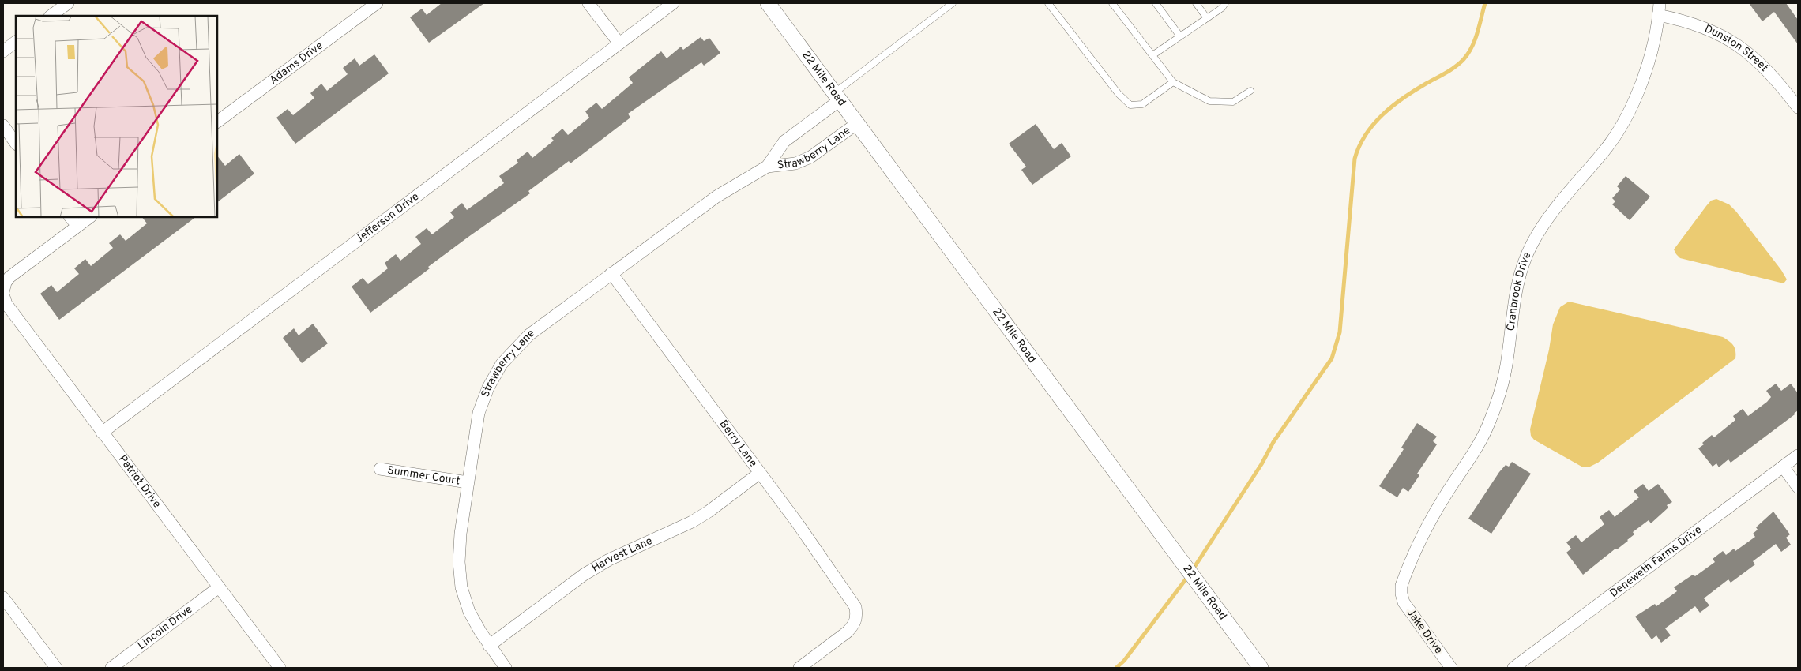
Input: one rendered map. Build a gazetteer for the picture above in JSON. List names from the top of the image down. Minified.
{"streets":{"street":["Dunston Street","Adams Drive","22 Mile Road","Strawberry Lane","Jefferson Drive","Cranbrook Drive","Berry Lane","Summer Court","Patriot Drive","Harvest Lane","Deneweth Farms Drive","Lincoln Drive","Jake Drive"]},"crossings":[["Dunston Street","Cranbrook Drive"],["22 Mile Road","Strawberry Lane"],["Strawberry Lane","Berry Lane"],["Strawberry Lane","Summer Court"],["Strawberry Lane","Harvest Lane"],["Jefferson Drive","Patriot Drive"],["Cranbrook Drive","Jake Drive"],["Berry Lane","Harvest Lane"],["Patriot Drive","Lincoln Drive"]]}
